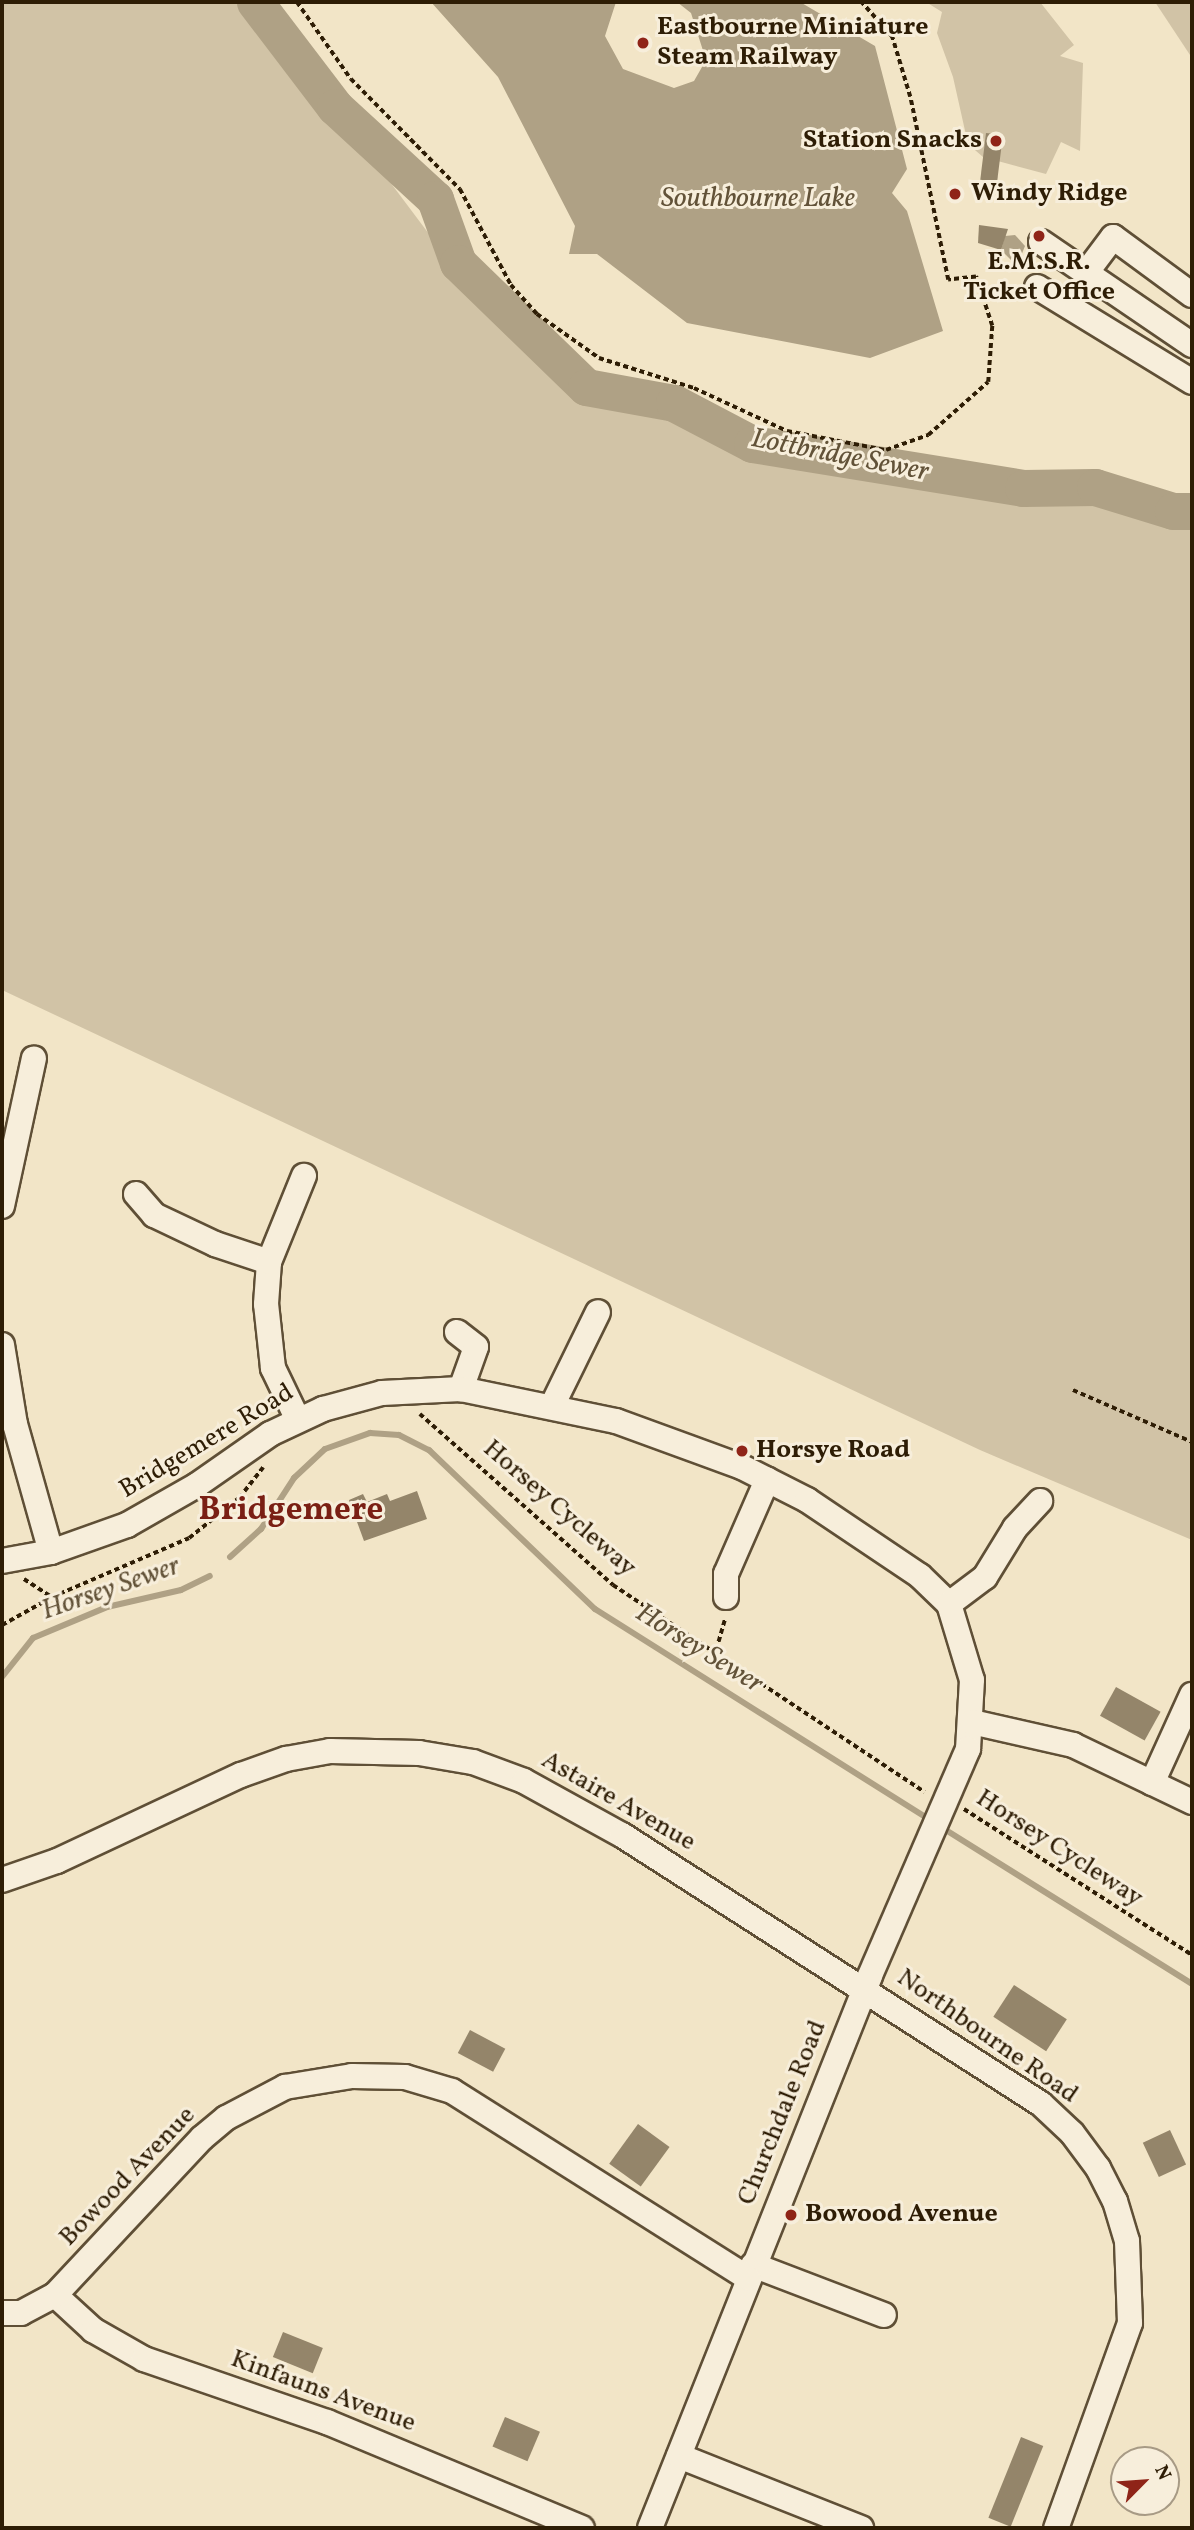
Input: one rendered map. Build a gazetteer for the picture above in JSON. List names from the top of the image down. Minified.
{"streets":{"street":["Bridgemere Road","Astaire Avenue","Northbourne Road","Churchdale Road","Bowood Avenue","Kinfauns Avenue"],"path":["Horsey Cycleway"]},"crossings":[["Bridgemere Road","Churchdale Road"],["Horsey Cycleway","Churchdale Road"],["Astaire Avenue","Northbourne Road"],["Astaire Avenue","Churchdale Road"],["Northbourne Road","Churchdale Road"],["Churchdale Road","Bowood Avenue"],["Bowood Avenue","Kinfauns Avenue"]],"districts":["Bridgemere"],"water":["Southbourne Lake","Lottbridge Sewer","Horsey Sewer"],"places":["Eastbourne Miniature Steam Railway","Station Snacks","Windy Ridge","E.M.S.R. Ticket Office","Horsye Road","Bowood Avenue"],"north":"top right"}
